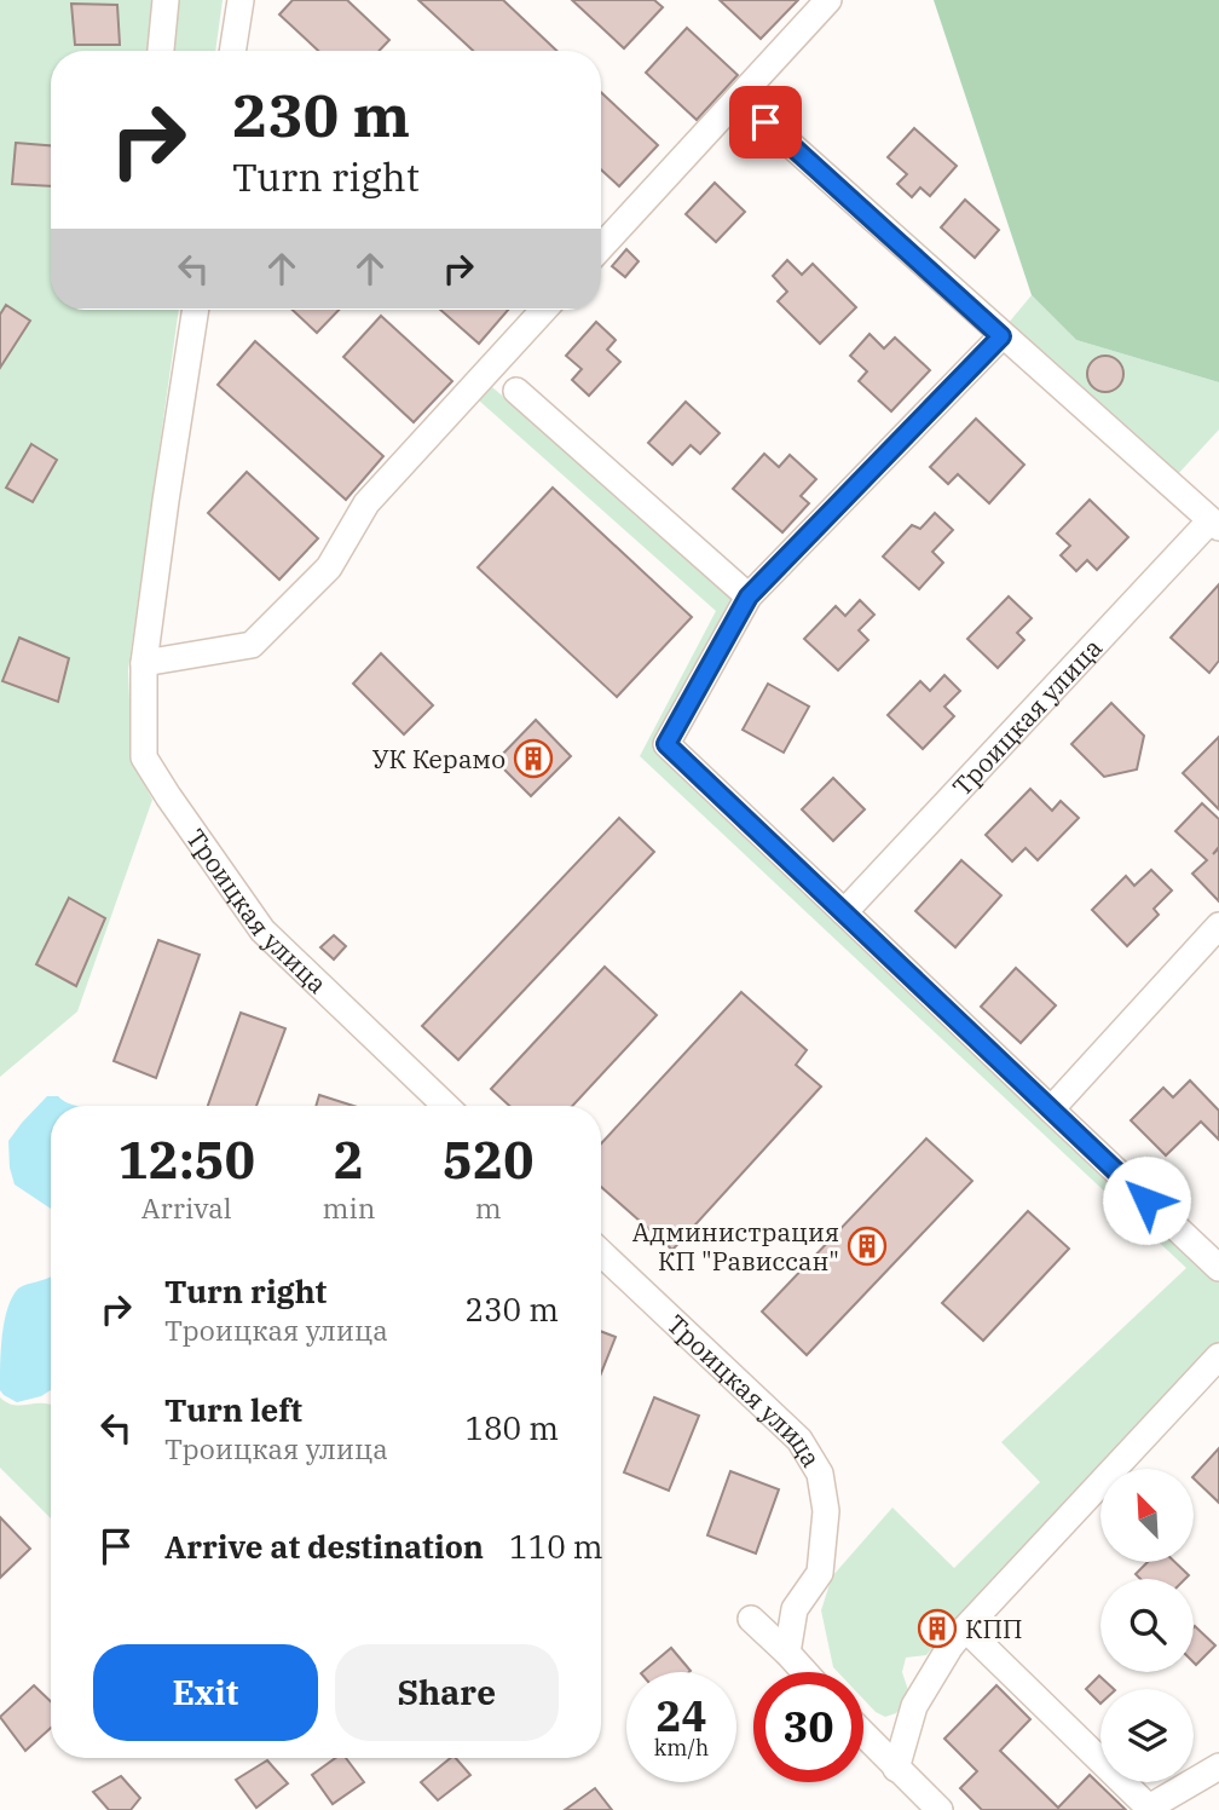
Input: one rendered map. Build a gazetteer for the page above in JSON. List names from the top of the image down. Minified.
{"streets":{"street":["Троицкая улица"]},"places":{"building":["УК Керамо","Администрация КП \"Рависсан\"","КПП"]},"north":"top left","page":{"turn":["230 m","Turn right"],"eta":["12:50","Arrival","2","min","520","m"],"list":[{"name":"Turn right","note":"Троицкая улица","value":"230 m"},{"name":"Turn left","note":"Троицкая улица","value":"180 m"},{"name":"Arrive at destination","value":"110 m"}],"buttons":["Exit","Share"],"speed":"24 km/h","limit":"30"}}
